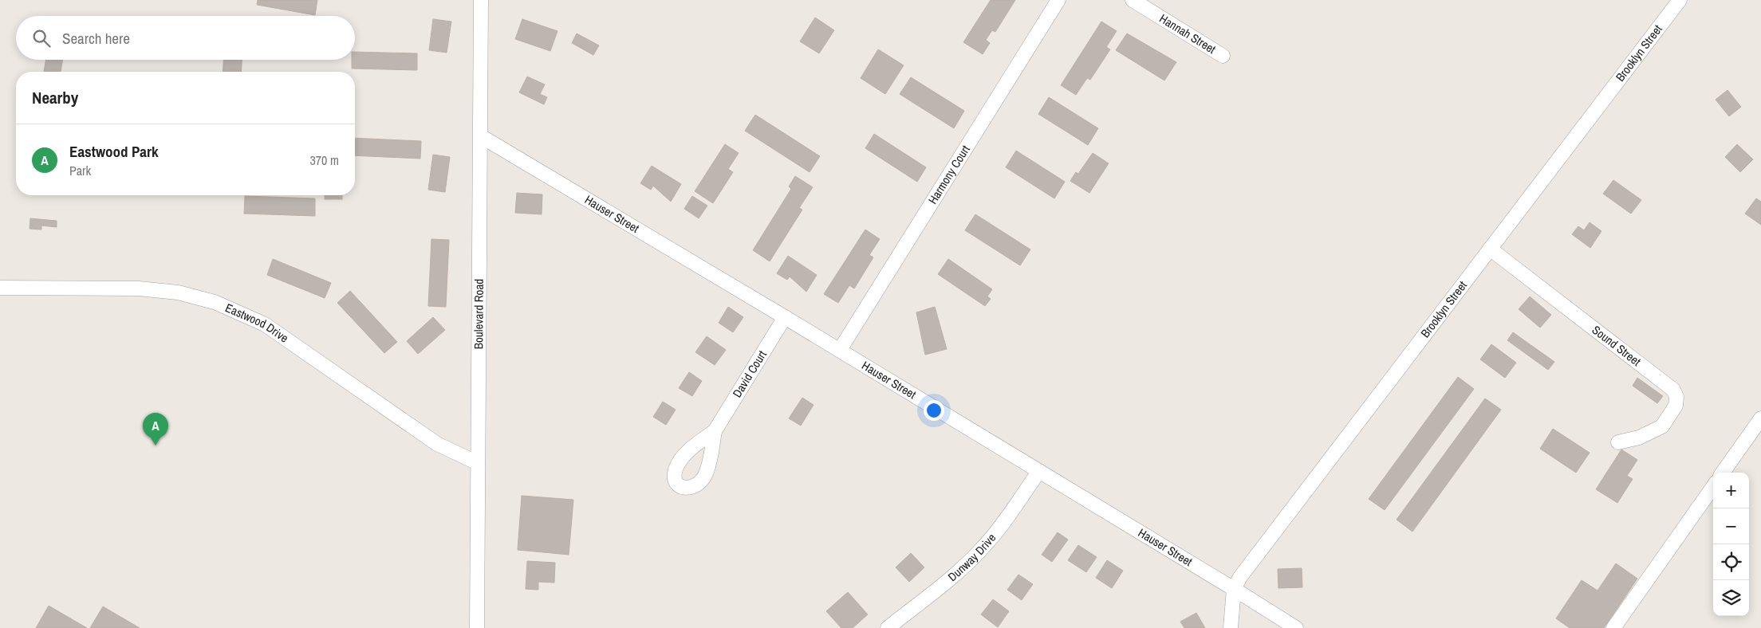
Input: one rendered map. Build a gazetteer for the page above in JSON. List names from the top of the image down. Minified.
{"streets":{"street":["Hannah Street","Brooklyn Street","Harmony Court","Hauser Street","Boulevard Road","Eastwood Drive","Sound Street","David Court","Dunway Drive"]},"crossings":[["Brooklyn Street","Hauser Street"],["Brooklyn Street","Sound Street"],["Harmony Court","Hauser Street"],["Hauser Street","Boulevard Road"],["Hauser Street","David Court"],["Hauser Street","Dunway Drive"],["Boulevard Road","Eastwood Drive"]],"page":{"search":"Search here","heading":"Nearby","list":[{"mark":"A","name":"Eastwood Park","note":"Park","value":"370 m"}],"pins":"A","map_buttons":["+","−"]}}
